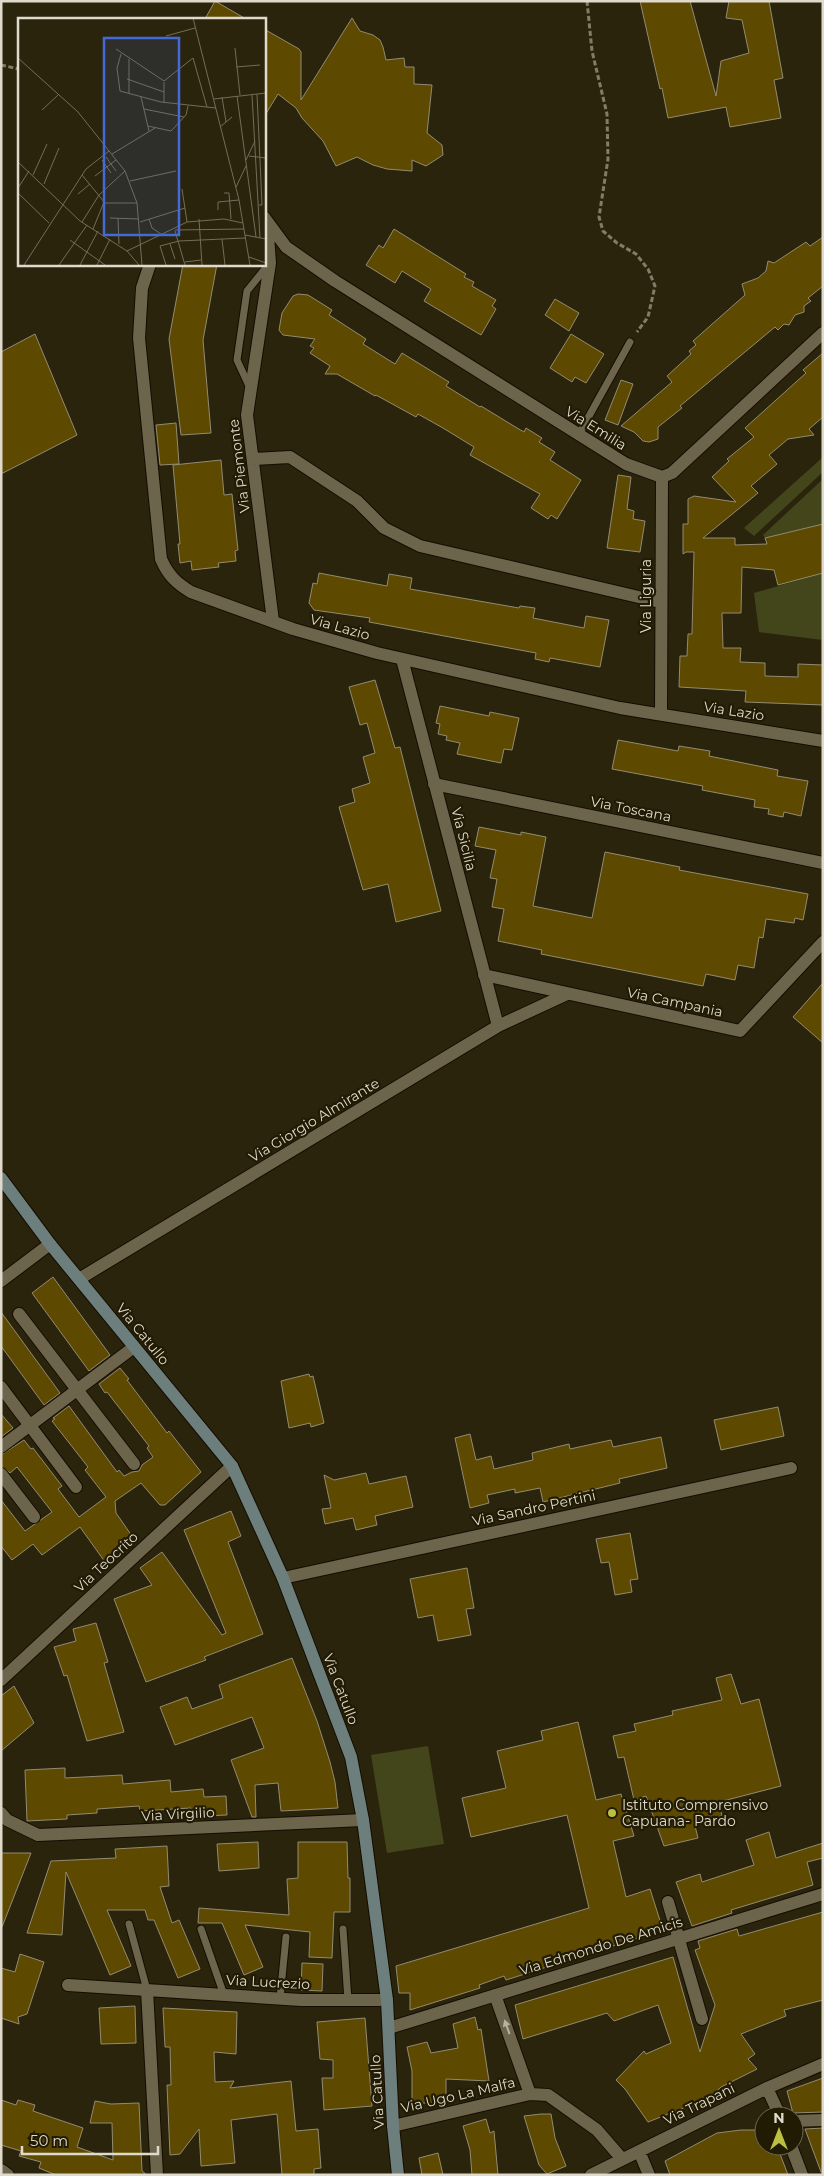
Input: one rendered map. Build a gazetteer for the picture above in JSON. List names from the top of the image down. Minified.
{"streets":{"street":["Via Emilia","Via Piemonte","Via Liguria","Via Lazio","Via Toscana","Via Sicilia","Via Campania","Via Giorgio Almirante","Via Catullo","Via Sandro Pertini","Via Teocrito","Via Virgilio","Via Edmondo De Amicis","Via Lucrezio","Via Ugo La Malfa","Via Trapani"]},"crossings":[["Via Emilia","Via Piemonte"],["Via Emilia","Via Liguria"],["Via Piemonte","Via Lazio"],["Via Liguria","Via Lazio"],["Via Lazio","Via Sicilia"],["Via Toscana","Via Sicilia"],["Via Sicilia","Via Campania"],["Via Sicilia","Via Giorgio Almirante"],["Via Campania","Via Giorgio Almirante"],["Via Giorgio Almirante","Via Catullo"],["Via Catullo","Via Sandro Pertini"],["Via Catullo","Via Teocrito"],["Via Catullo","Via Virgilio"],["Via Catullo","Via Edmondo De Amicis"],["Via Catullo","Via Lucrezio"],["Via Catullo","Via Ugo La Malfa"]],"places":["Istituto Comprensivo Capuana- Pardo"],"scale_bar":"50 m","north":"top"}
